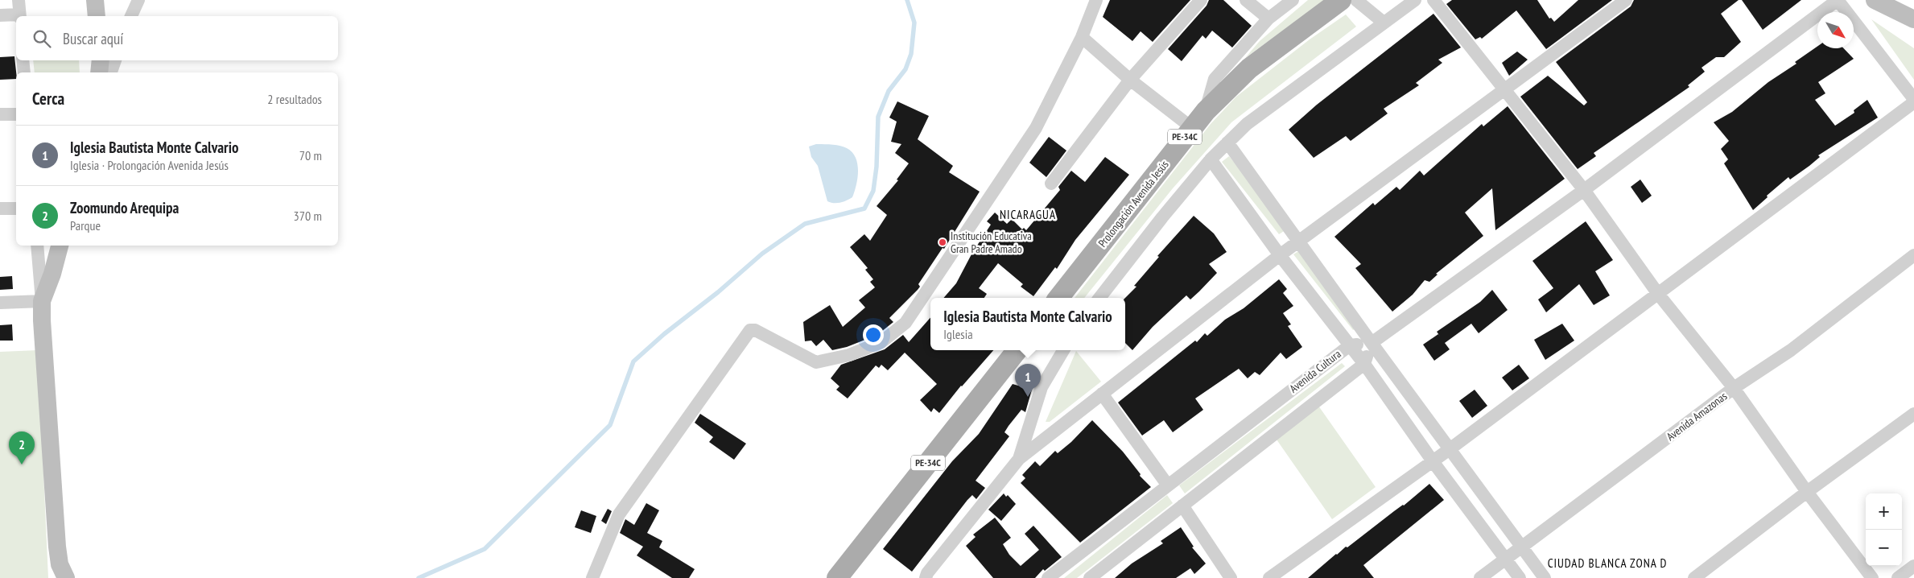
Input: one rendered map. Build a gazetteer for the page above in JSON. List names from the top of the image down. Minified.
{"streets":{"main road":["PE-34C","Prolongación Avenida Jesús"],"street":["Avenida Cultura","Avenida Amazonas"]},"districts":["NICARAGUA","CIUDAD BLANCA ZONA D"],"places":["Institución Educativa Gran Padre Amado"],"north":"bottom right","page":{"search":"Buscar aquí","heading":["Cerca","2 resultados"],"list":[{"mark":"1","name":"Iglesia Bautista Monte Calvario","note":"Iglesia · Prolongación Avenida Jesús","value":"70 m"},{"mark":"2","name":"Zoomundo Arequipa","note":"Parque","value":"370 m"}],"popup":["Iglesia Bautista Monte Calvario","Iglesia"],"pins":["1","2"],"map_buttons":["+","−"]}}
